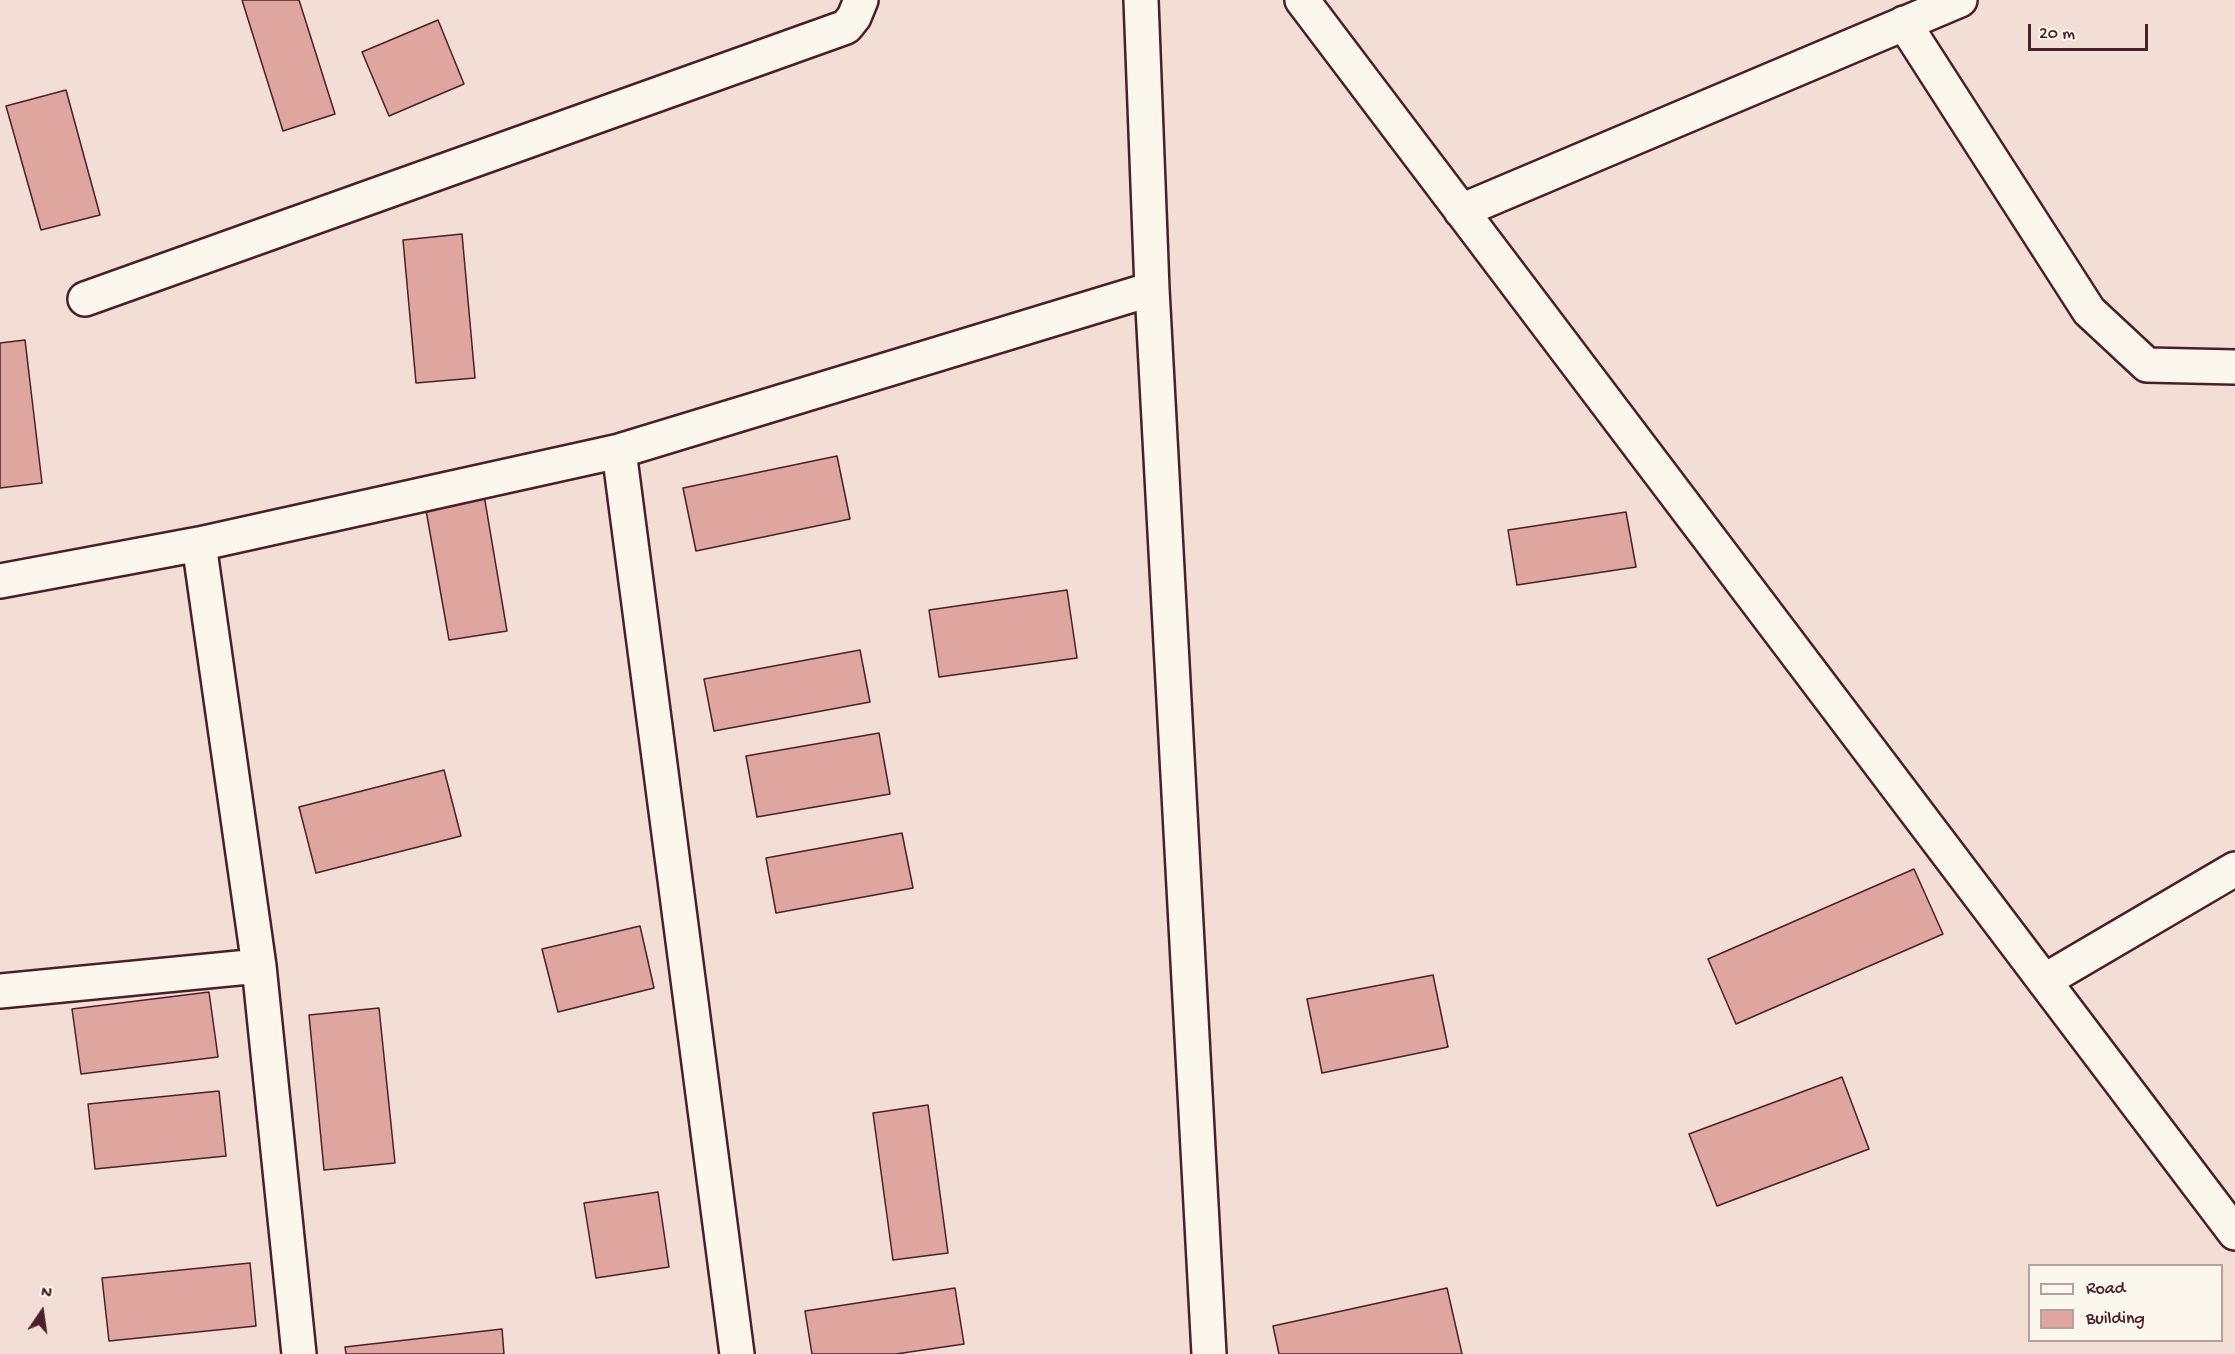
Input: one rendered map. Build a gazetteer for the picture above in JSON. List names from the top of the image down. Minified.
{"legend":["Road","Building"],"scale_bar":"20 m","north":"top"}
